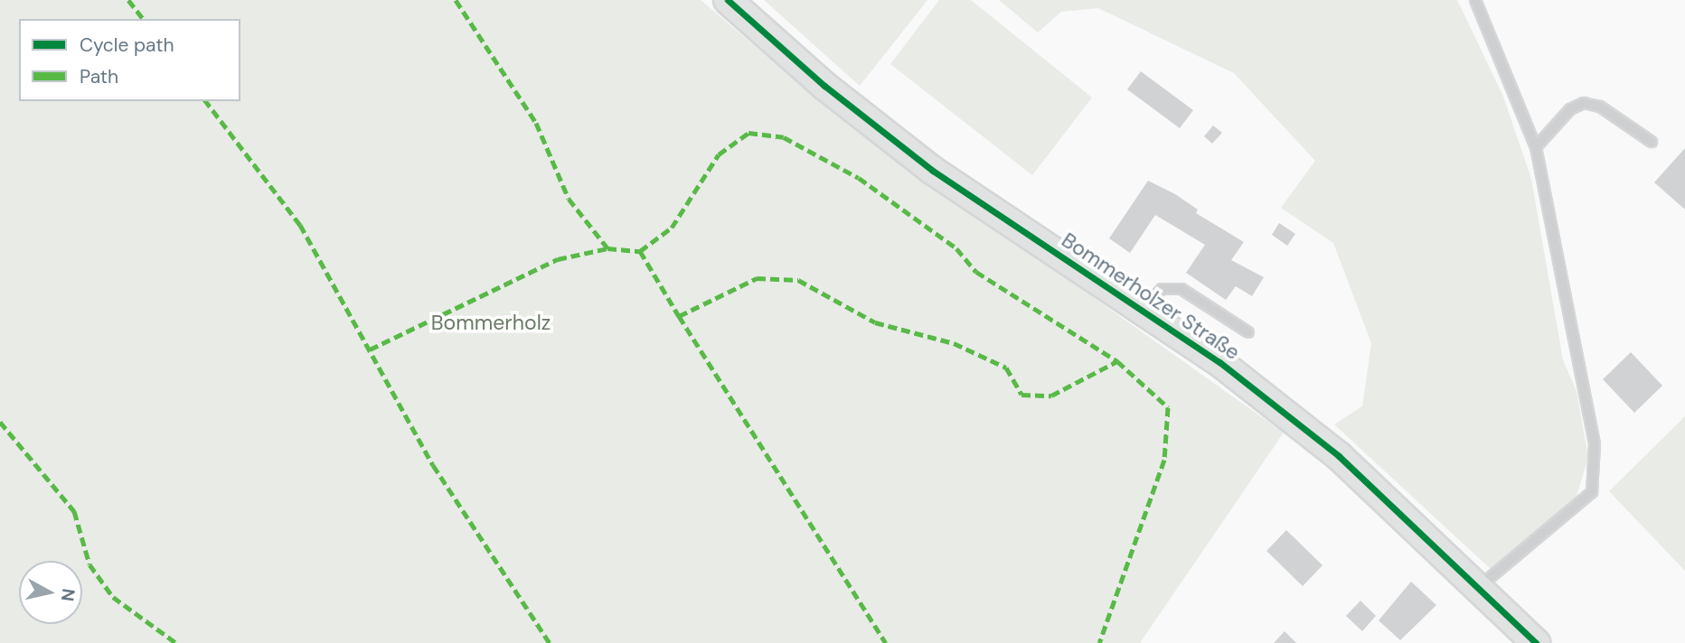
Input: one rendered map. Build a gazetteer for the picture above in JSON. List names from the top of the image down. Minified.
{"streets":{"main road":["Bommerholzer Straße"]},"parks":["Bommerholz"],"legend":["Cycle path","Path"],"north":"right"}
